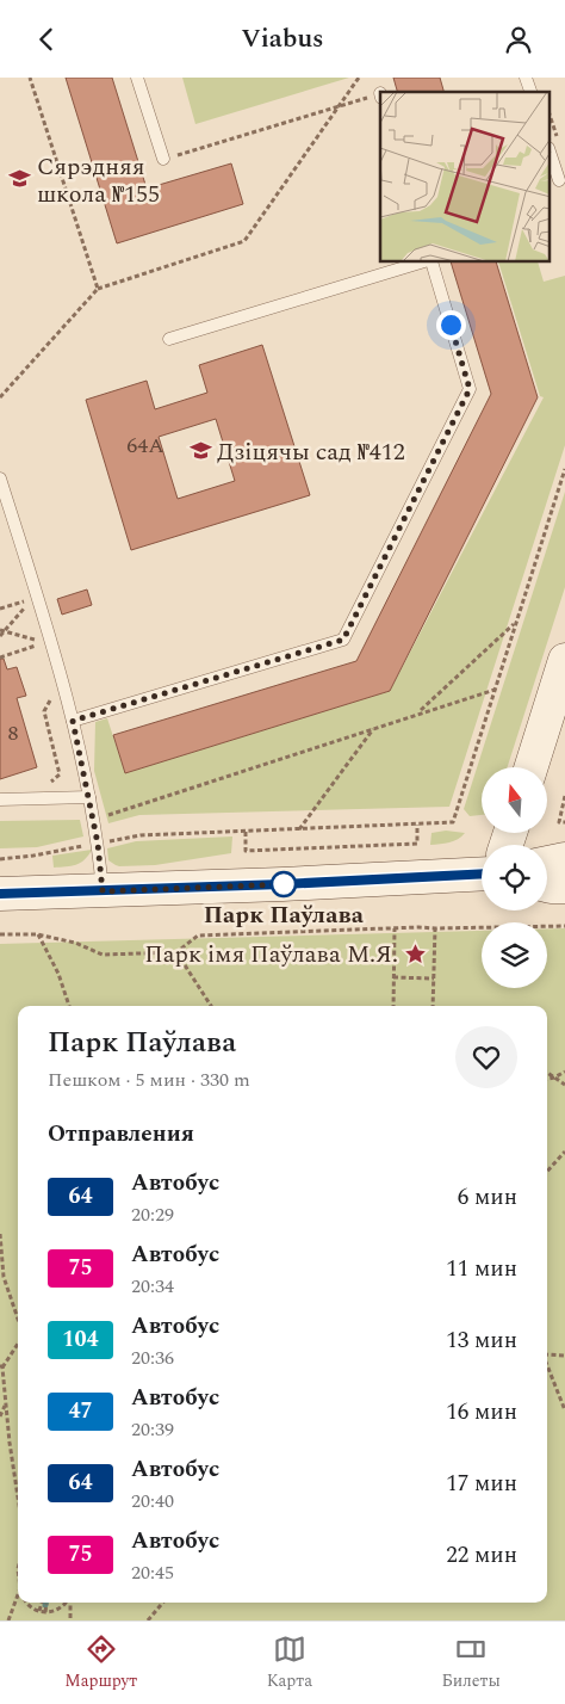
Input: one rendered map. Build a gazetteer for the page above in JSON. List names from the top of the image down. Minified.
{"places":{"school or university":["Сярэдняя школа №155","Дзіцячы сад №412"],"other":["Парк Паўлава"],"place":["Парк імя Паўлава М.Я."]},"lines":["bus line 64"],"house_numbers":["64А","8"],"north":"top","page":{"header":"Viabus","heading":[["Парк Паўлава","Пешком · 5 мин · 330 m"],"Отправления"],"list":[{"mark":"64","name":"Автобус","note":"20:29","value":"6 мин"},{"mark":"75","name":"Автобус","note":"20:34","value":"11 мин"},{"mark":"104","name":"Автобус","note":"20:36","value":"13 мин"},{"mark":"47","name":"Автобус","note":"20:39","value":"16 мин"},{"mark":"64","name":"Автобус","note":"20:40","value":"17 мин"},{"mark":"75","name":"Автобус","note":"20:45","value":"22 мин"}],"tabs":["Маршрут","Карта","Билеты"]}}
